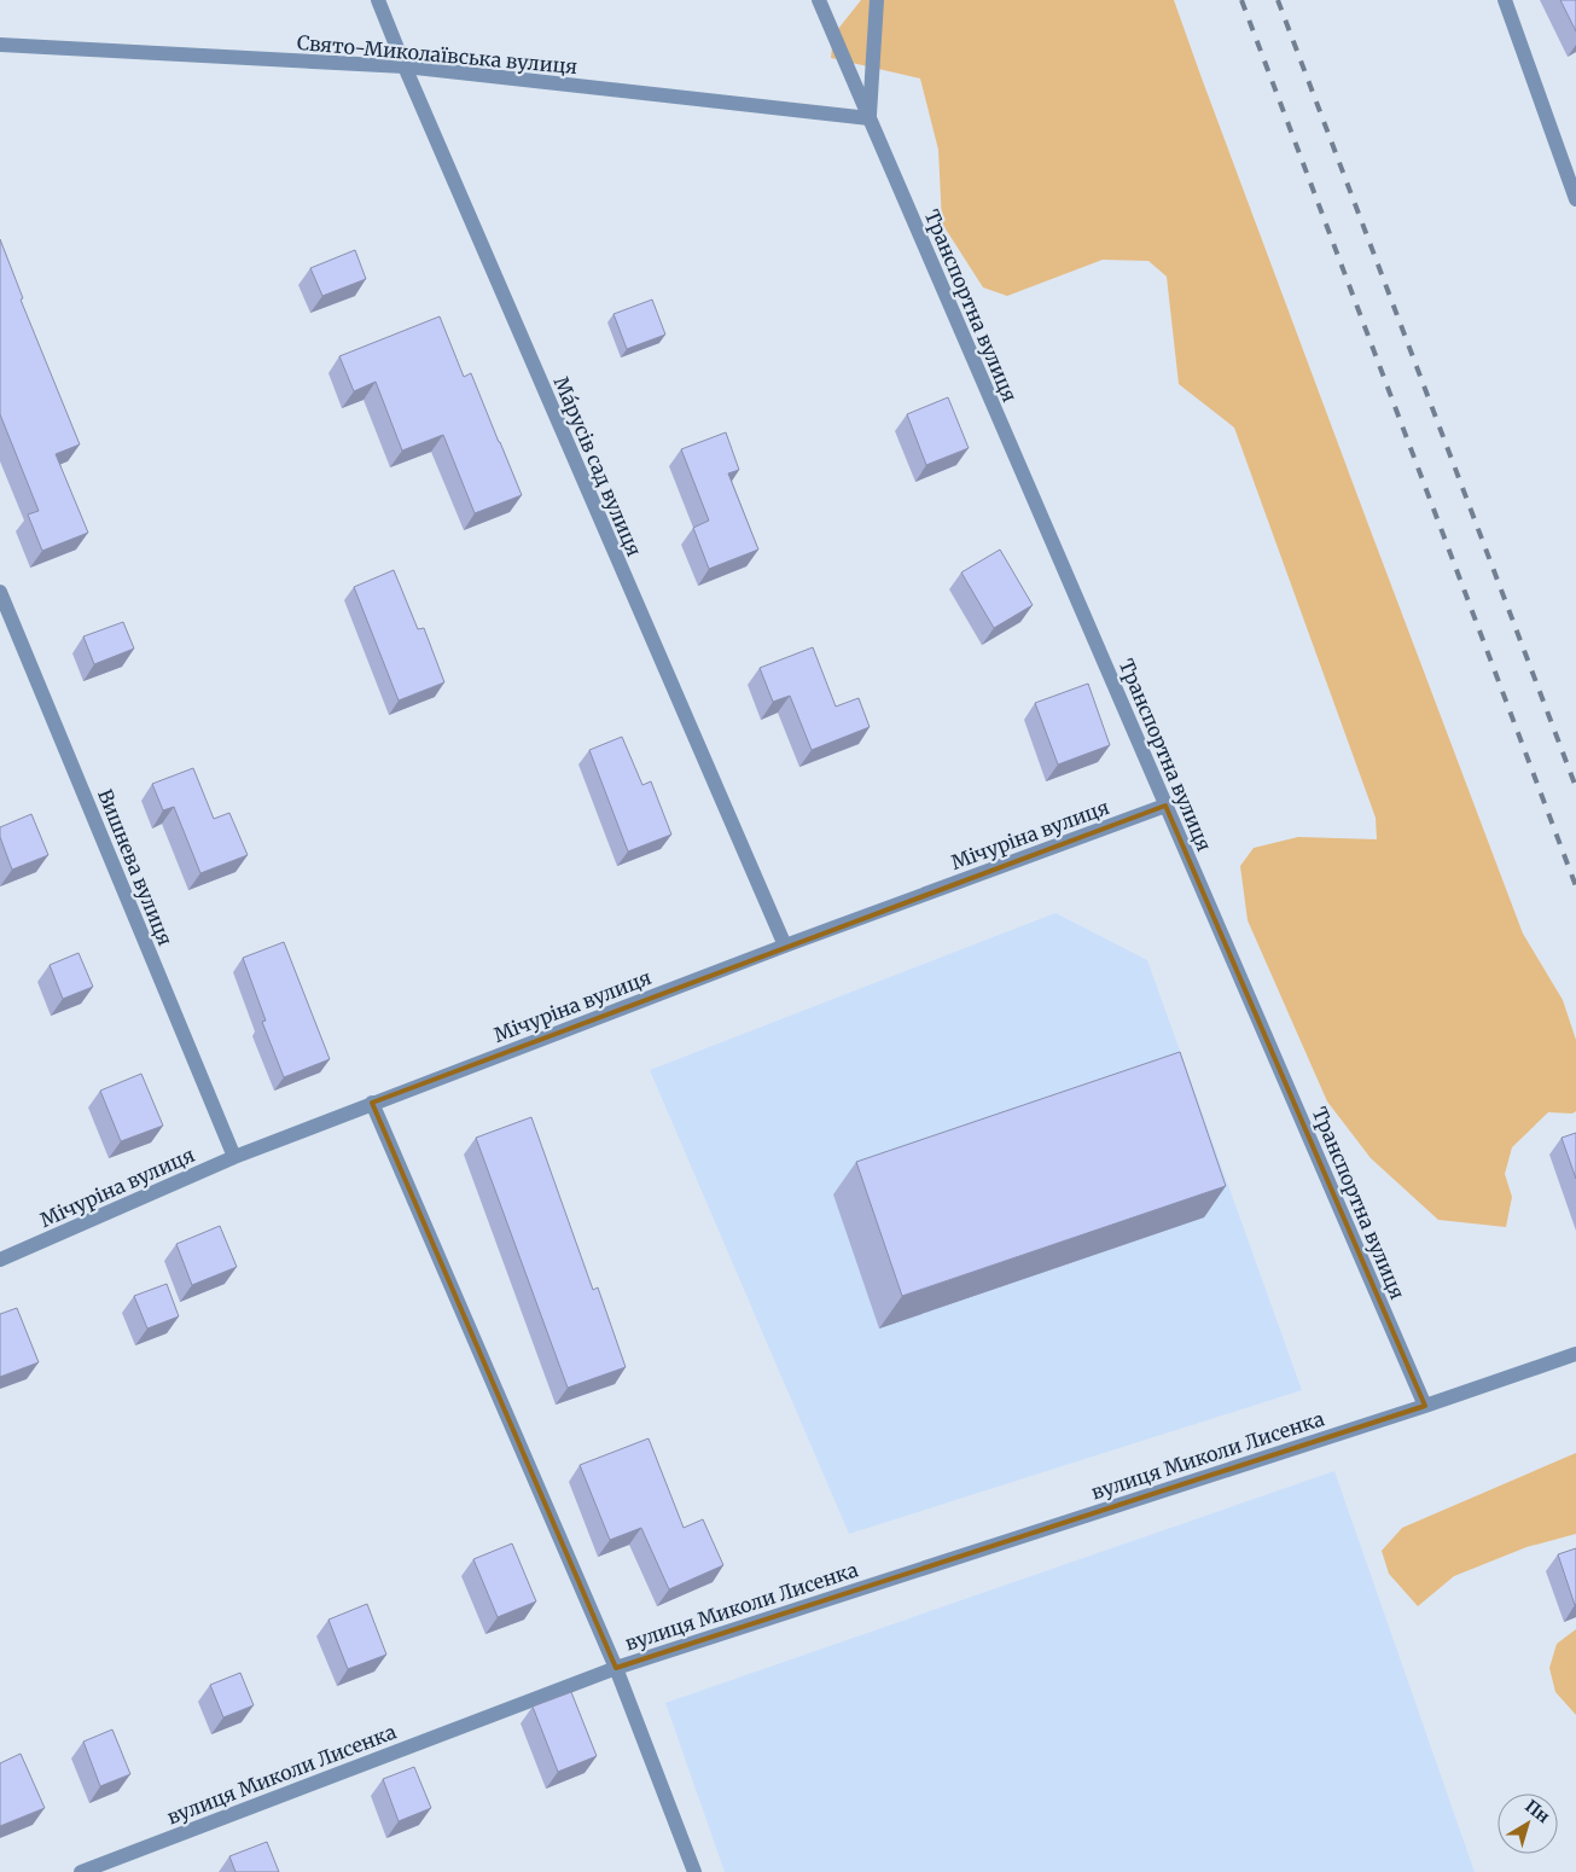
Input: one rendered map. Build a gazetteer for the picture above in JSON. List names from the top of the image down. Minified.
{"streets":{"street":["Свято-Миколаївська вулиця","Транспортна вулиця","Мáрусів сад вулиця","Мічуріна вулиця","Вишнева вулиця","вулиця Миколи Лисенка"]},"crossings":[["Свято-Миколаївська вулиця","Транспортна вулиця"],["Свято-Миколаївська вулиця","Мáрусів сад вулиця"],["Транспортна вулиця","Мічуріна вулиця"],["Транспортна вулиця","вулиця Миколи Лисенка"],["Мáрусів сад вулиця","Мічуріна вулиця"],["Мічуріна вулиця","Вишнева вулиця"]],"north":"top right"}
